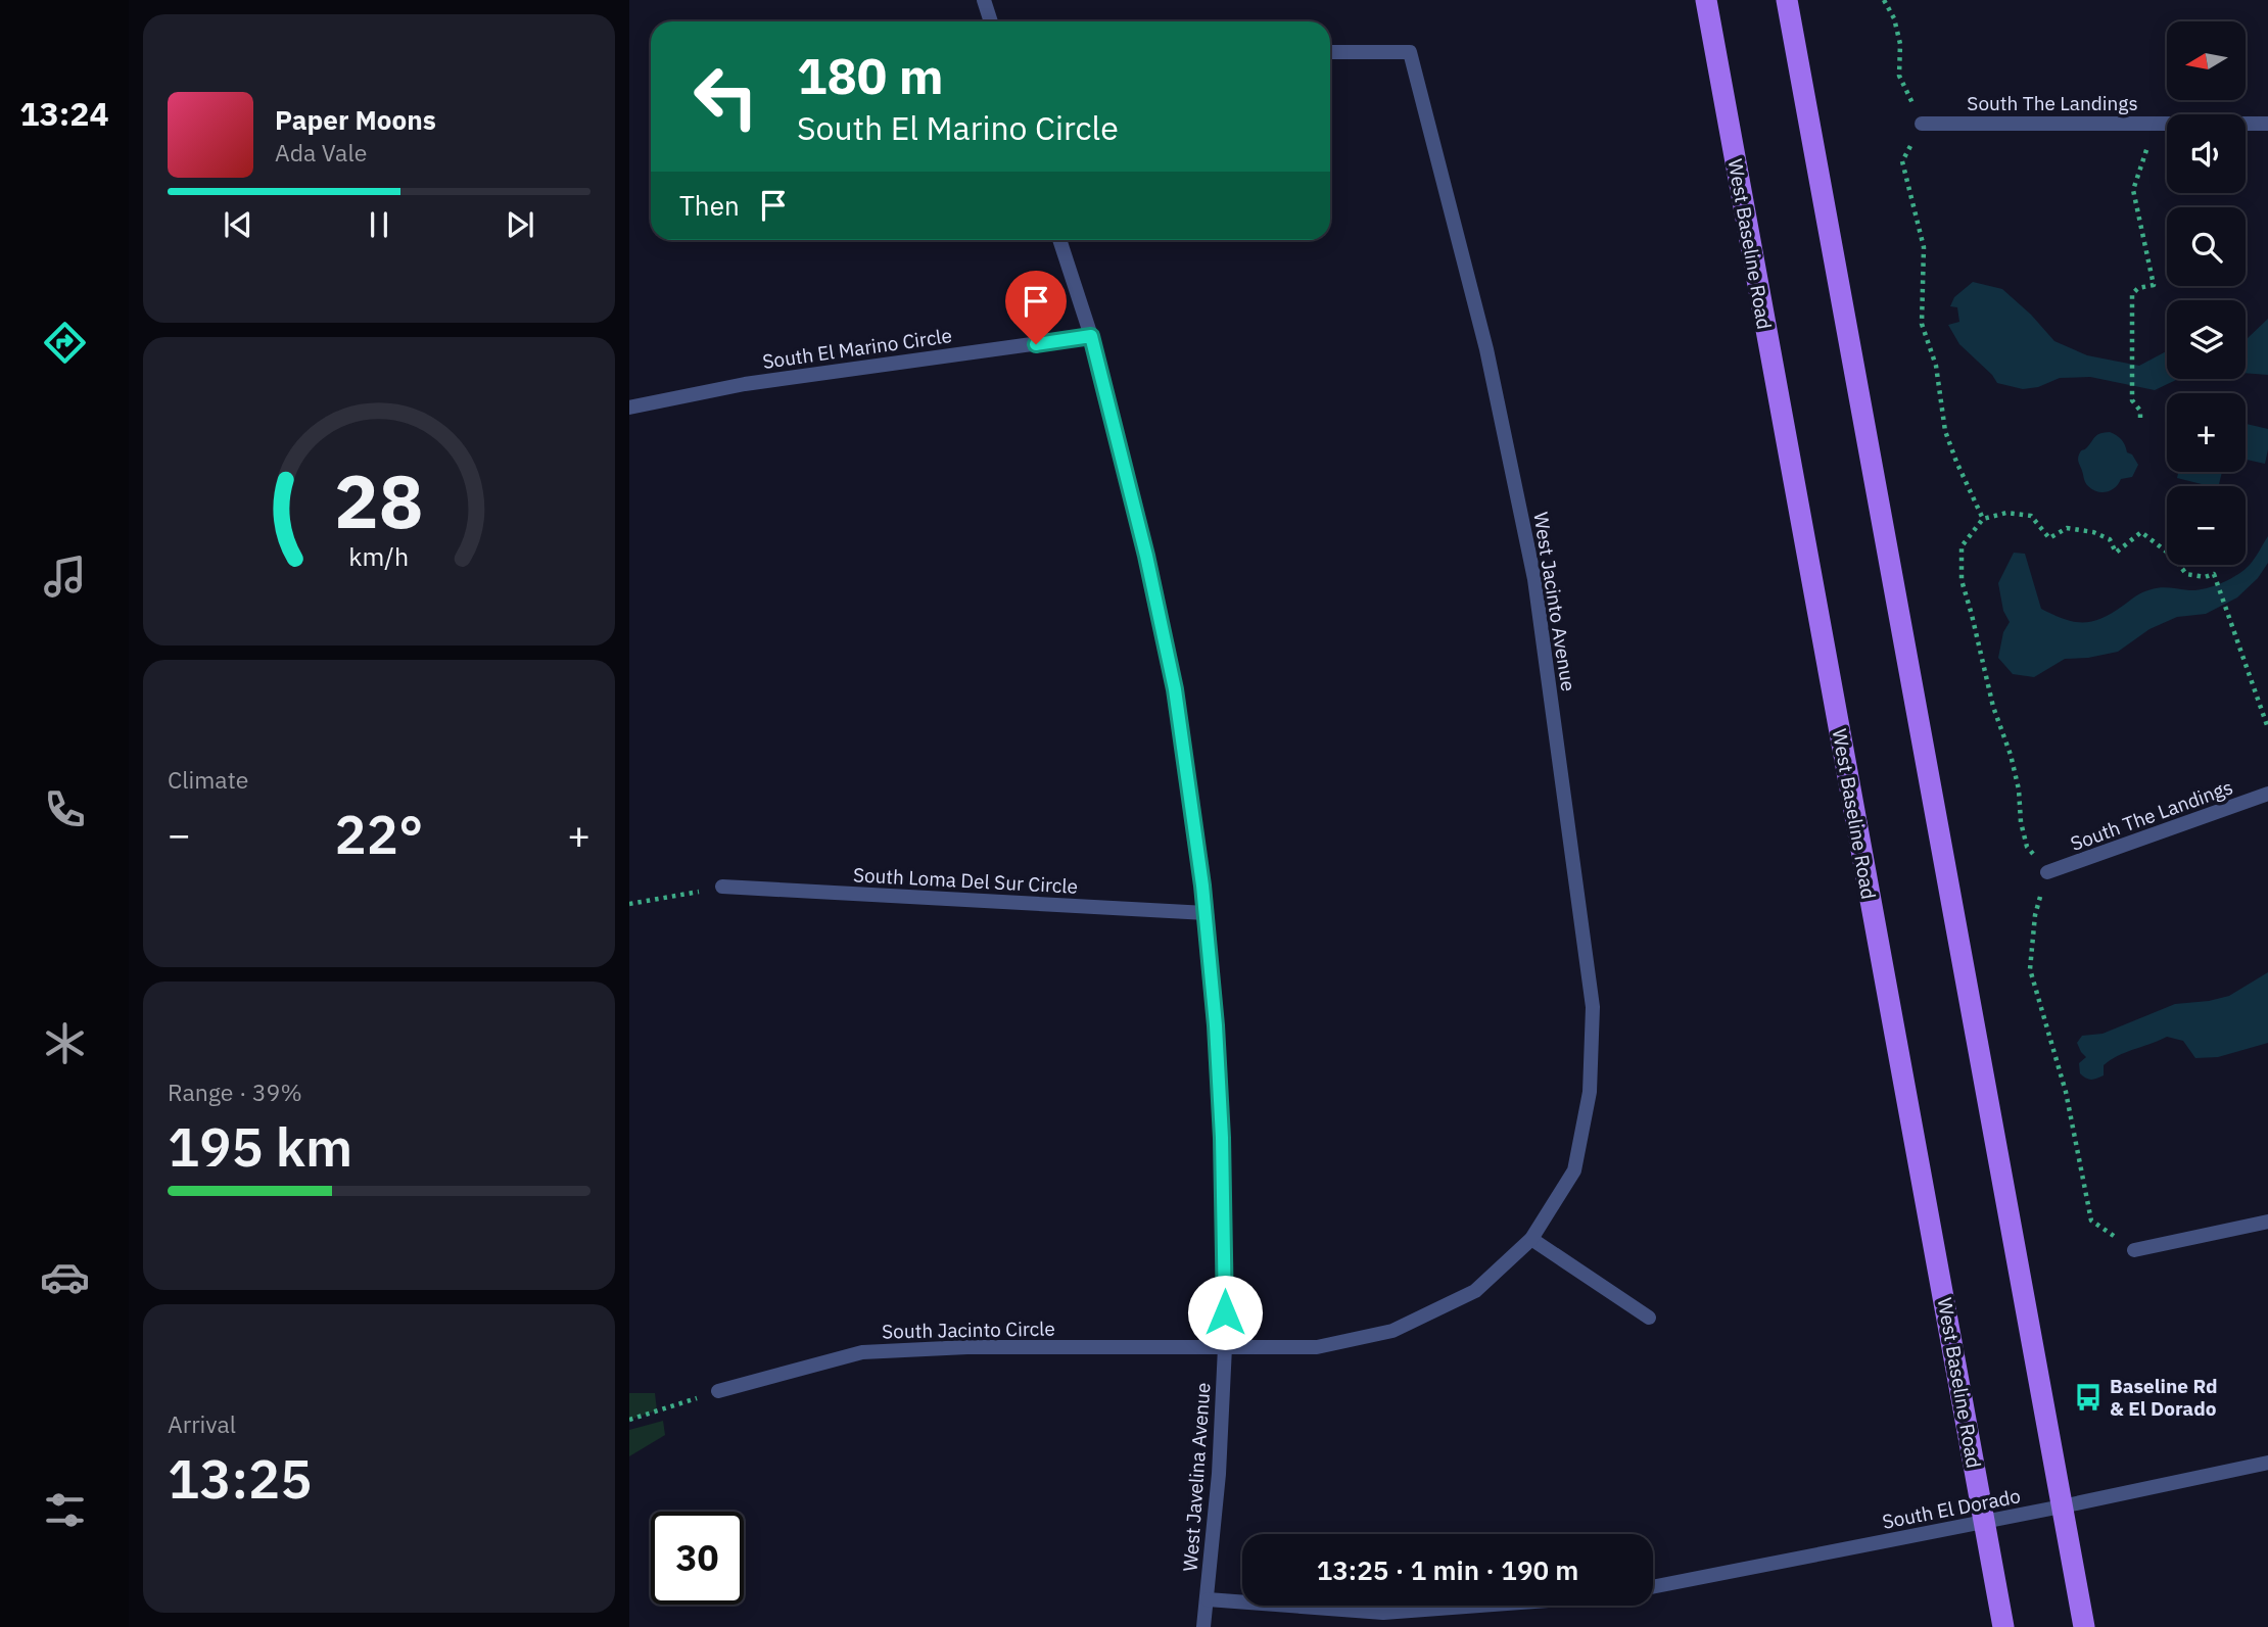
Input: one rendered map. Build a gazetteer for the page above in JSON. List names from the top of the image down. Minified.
{"streets":{"main road":["West Baseline Road"],"street":["South The Landings","South El Marino Circle","West Jacinto Avenue","South Loma Del Sur Circle","South Jacinto Circle","West Javelina Avenue","South El Dorado"]},"crossings":[["West Baseline Road","South El Dorado"],["South El Marino Circle","West Javelina Avenue"],["West Jacinto Avenue","South Jacinto Circle"],["West Jacinto Avenue","West Javelina Avenue"],["South Loma Del Sur Circle","West Javelina Avenue"],["South Jacinto Circle","West Javelina Avenue"]],"places":{"bus stop":["Baseline Rd & El Dorado"]},"north":"left","page":{"tabs":"13:24","map_buttons":["+","−"],"turn":["180 m","South El Marino Circle"],"song":["Paper Moons","Ada Vale"],"then":"Then","tile":["Climate",["Range · 39%","195 km"],["Arrival","13:25"]],"heat":["−","22°","+"],"limit":"30","trip":"13:25 · 1 min · 190 m","gauge":["28","km/h"]}}
